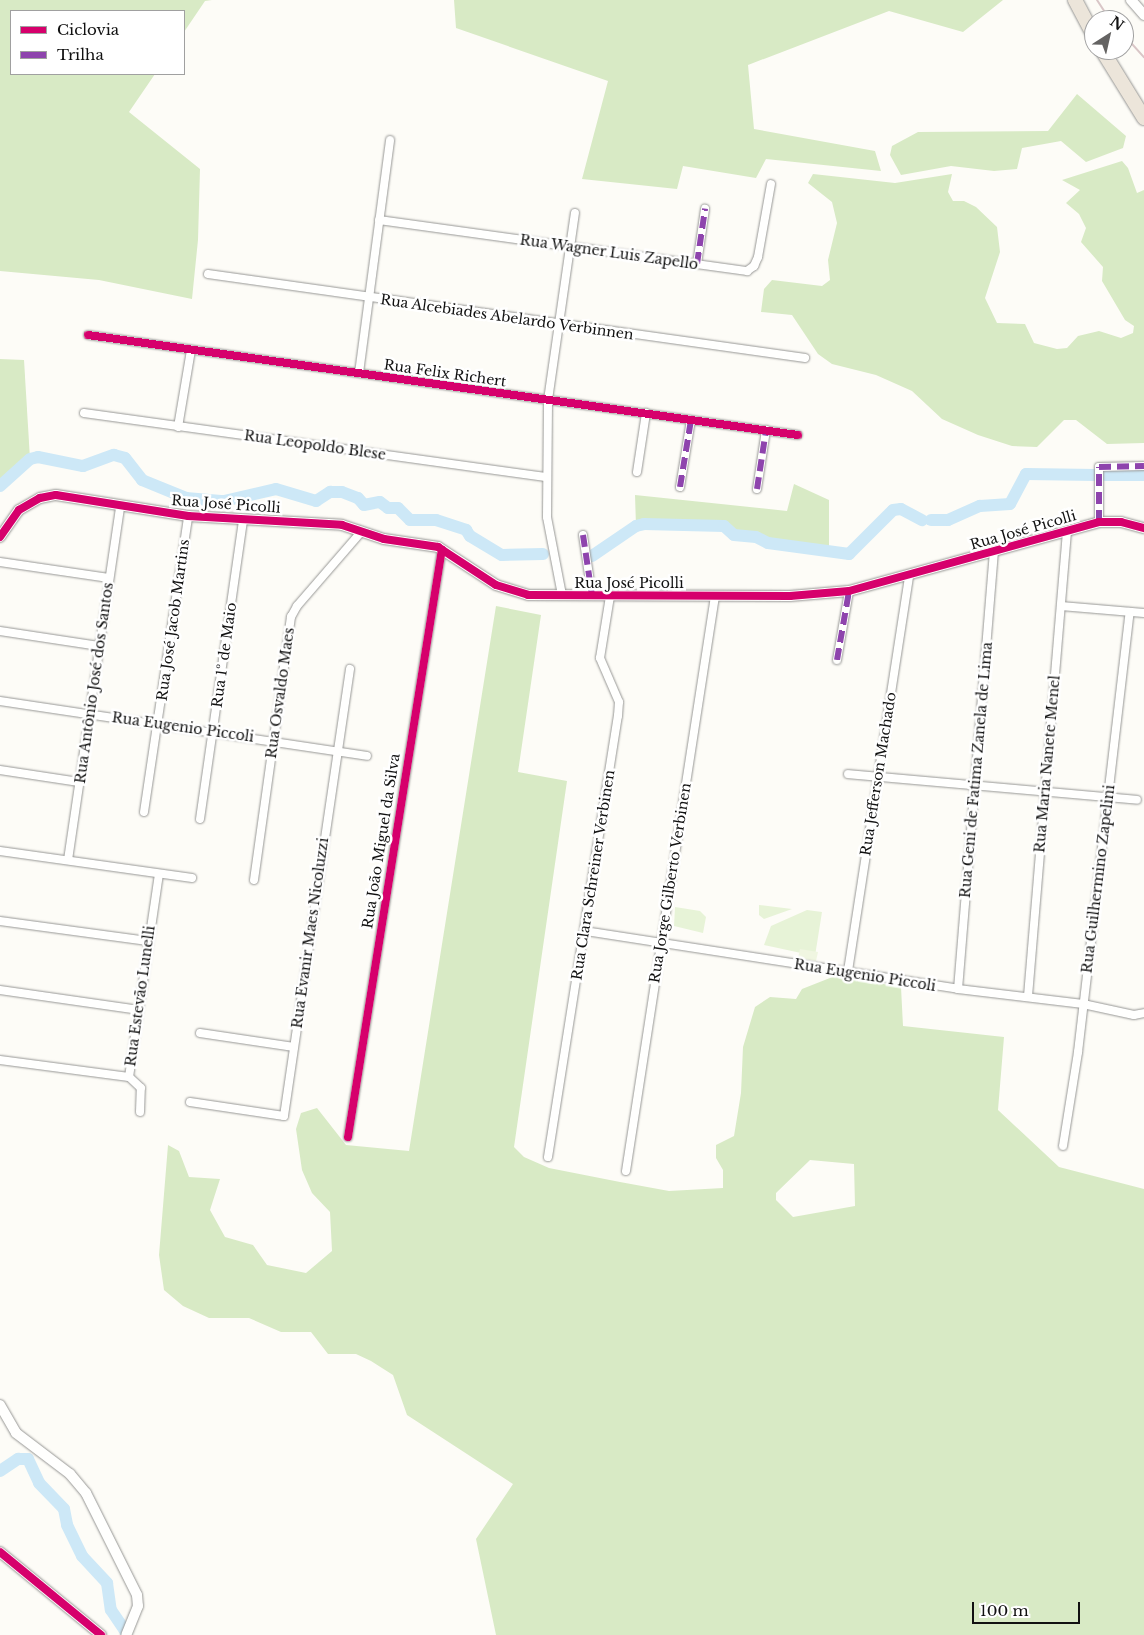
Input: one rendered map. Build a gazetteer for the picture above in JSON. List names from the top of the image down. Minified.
{"streets":{"street":["Rua Wagner Luis Zapello","Rua Alcebiades Abelardo Verbinnen","Rua Felix Richert","Rua Leopoldo Blese","Rua José Picolli","Rua José Jacob Martins","Rua 1º de Maio","Rua Antônio José dos Santos","Rua Osvaldo Maes","Rua Eugenio Piccoli","Rua Maria Nanete Menel","Rua Geni de Fatima Zanela de Lima","Rua Jefferson Machado","Rua João Miguel da Silva","Rua Clara Schreiner Verbinen","Rua Guilhermino Zapelini","Rua Jorge Gilberto Verbinen","Rua Evanir Maes Nicoluzzi","Rua Estevão Lunelli"]},"crossings":[["Rua José Picolli","Rua José Jacob Martins"],["Rua José Picolli","Rua 1º de Maio"],["Rua José Picolli","Rua Antônio José dos Santos"],["Rua José Picolli","Rua Osvaldo Maes"],["Rua José Picolli","Rua Maria Nanete Menel"],["Rua José Picolli","Rua Geni de Fatima Zanela de Lima"],["Rua José Picolli","Rua Jefferson Machado"],["Rua José Picolli","Rua João Miguel da Silva"],["Rua José Picolli","Rua Clara Schreiner Verbinen"],["Rua José Picolli","Rua Jorge Gilberto Verbinen"],["Rua José Jacob Martins","Rua Eugenio Piccoli"],["Rua 1º de Maio","Rua Eugenio Piccoli"],["Rua Antônio José dos Santos","Rua Eugenio Piccoli"],["Rua Osvaldo Maes","Rua Eugenio Piccoli"],["Rua Eugenio Piccoli","Rua Maria Nanete Menel"],["Rua Eugenio Piccoli","Rua Geni de Fatima Zanela de Lima"],["Rua Eugenio Piccoli","Rua Jefferson Machado"],["Rua Eugenio Piccoli","Rua Clara Schreiner Verbinen"],["Rua Eugenio Piccoli","Rua Guilhermino Zapelini"],["Rua Eugenio Piccoli","Rua Jorge Gilberto Verbinen"],["Rua Eugenio Piccoli","Rua Evanir Maes Nicoluzzi"]],"legend":["Ciclovia","Trilha"],"scale_bar":"100 m","north":"top right"}
